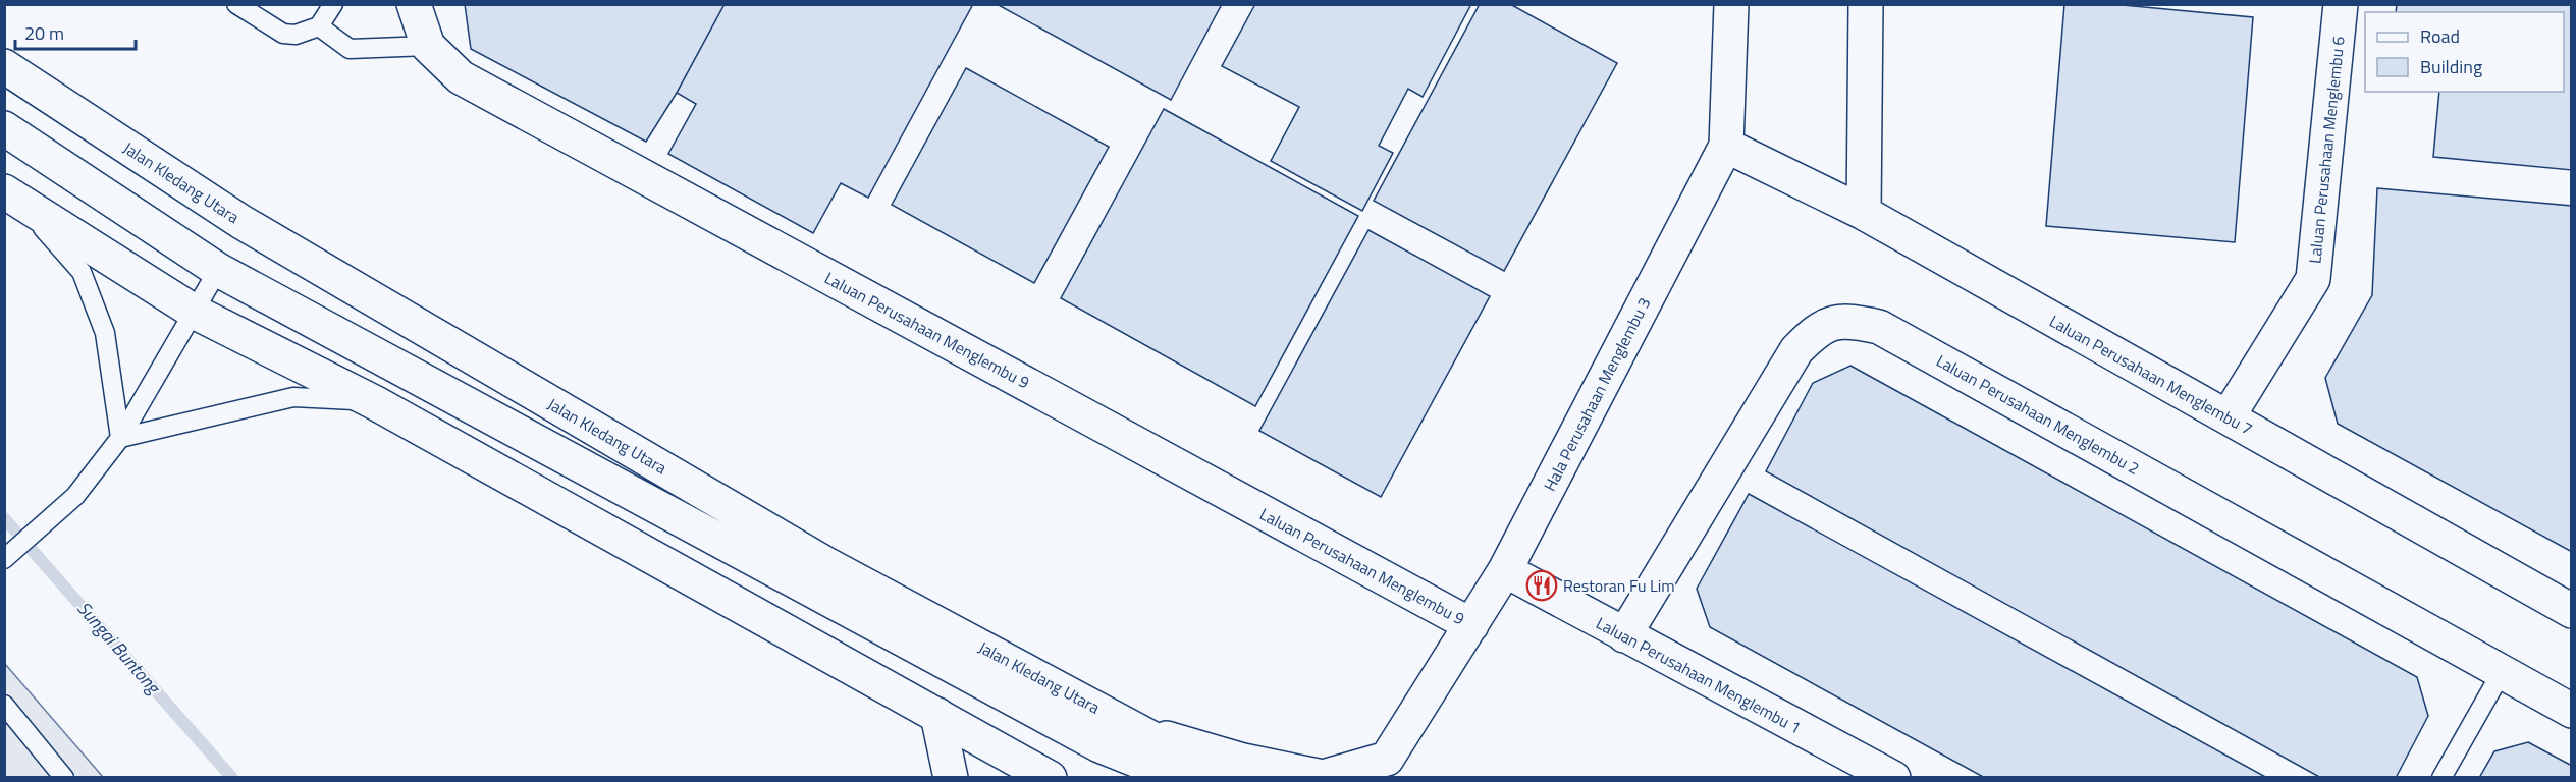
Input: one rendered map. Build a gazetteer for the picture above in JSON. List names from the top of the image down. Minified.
{"streets":{"street":["Laluan Perusahaan Menglembu 6","Jalan Kledang Utara","Laluan Perusahaan Menglembu 9","Laluan Perusahaan Menglembu 7","Hala Perusahaan Menglembu 3","Laluan Perusahaan Menglembu 2","Laluan Perusahaan Menglembu 1"]},"crossings":[["Laluan Perusahaan Menglembu 6","Laluan Perusahaan Menglembu 7"],["Laluan Perusahaan Menglembu 9","Hala Perusahaan Menglembu 3"],["Laluan Perusahaan Menglembu 7","Hala Perusahaan Menglembu 3"],["Hala Perusahaan Menglembu 3","Laluan Perusahaan Menglembu 1"],["Laluan Perusahaan Menglembu 2","Laluan Perusahaan Menglembu 1"]],"water":["Sungai Buntong"],"places":{"restaurant":["Restoran Fu Lim"]},"legend":["Road","Building"],"scale_bar":"20 m"}
